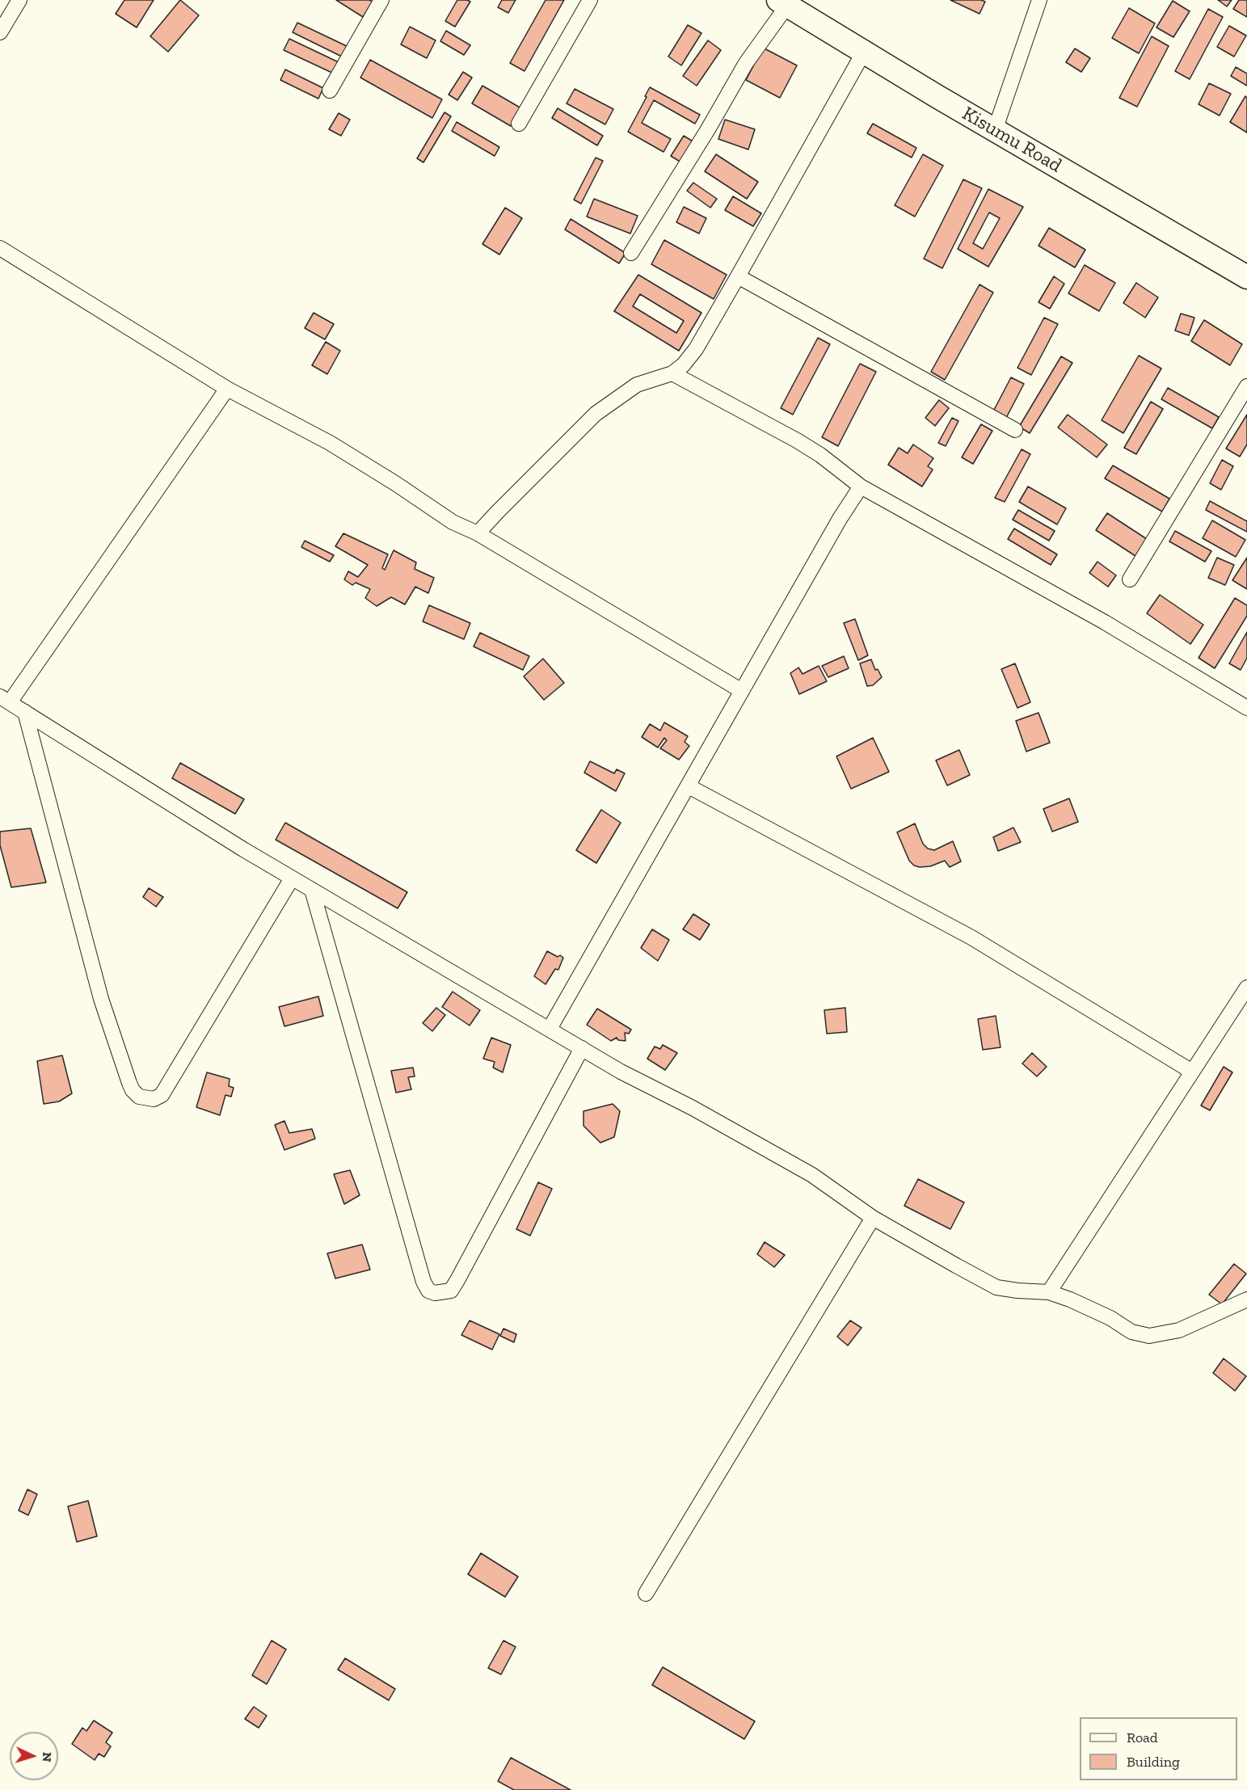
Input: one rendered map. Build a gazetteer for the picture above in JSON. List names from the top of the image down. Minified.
{"streets":{"highway":["Kisumu Road"]},"legend":["Road","Building"],"north":"right"}
